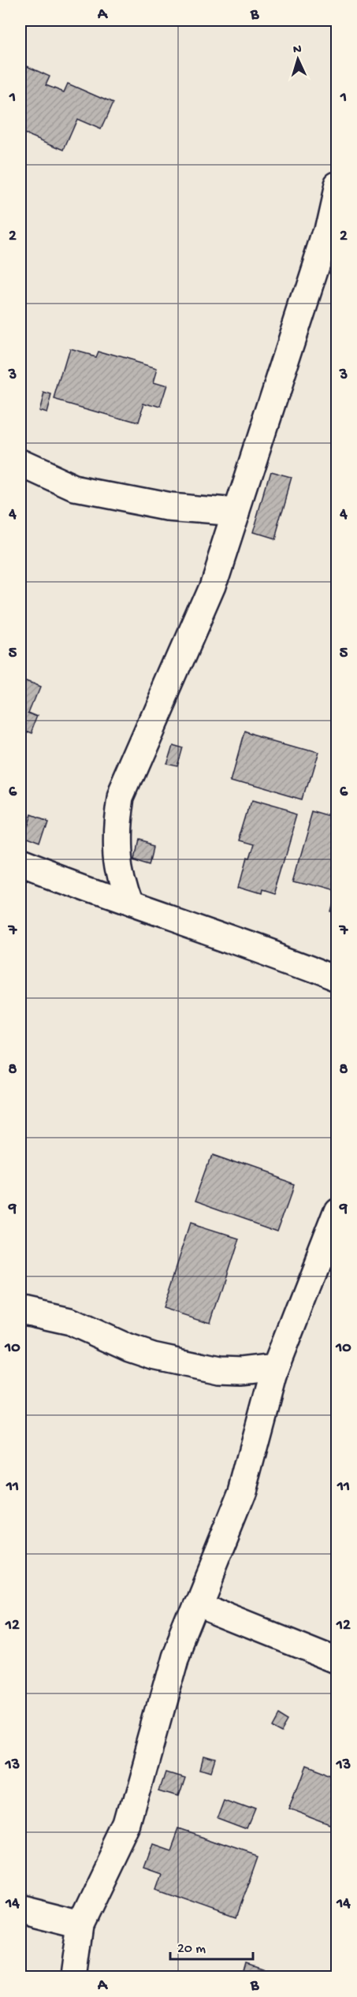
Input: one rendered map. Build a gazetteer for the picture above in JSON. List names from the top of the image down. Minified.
{"scale_bar":"20 m","north":"top","grid":{"columns":["A","B"],"rows":["1","2","3","4","5","6","7","8","9","10","11","12","13","14"]}}
